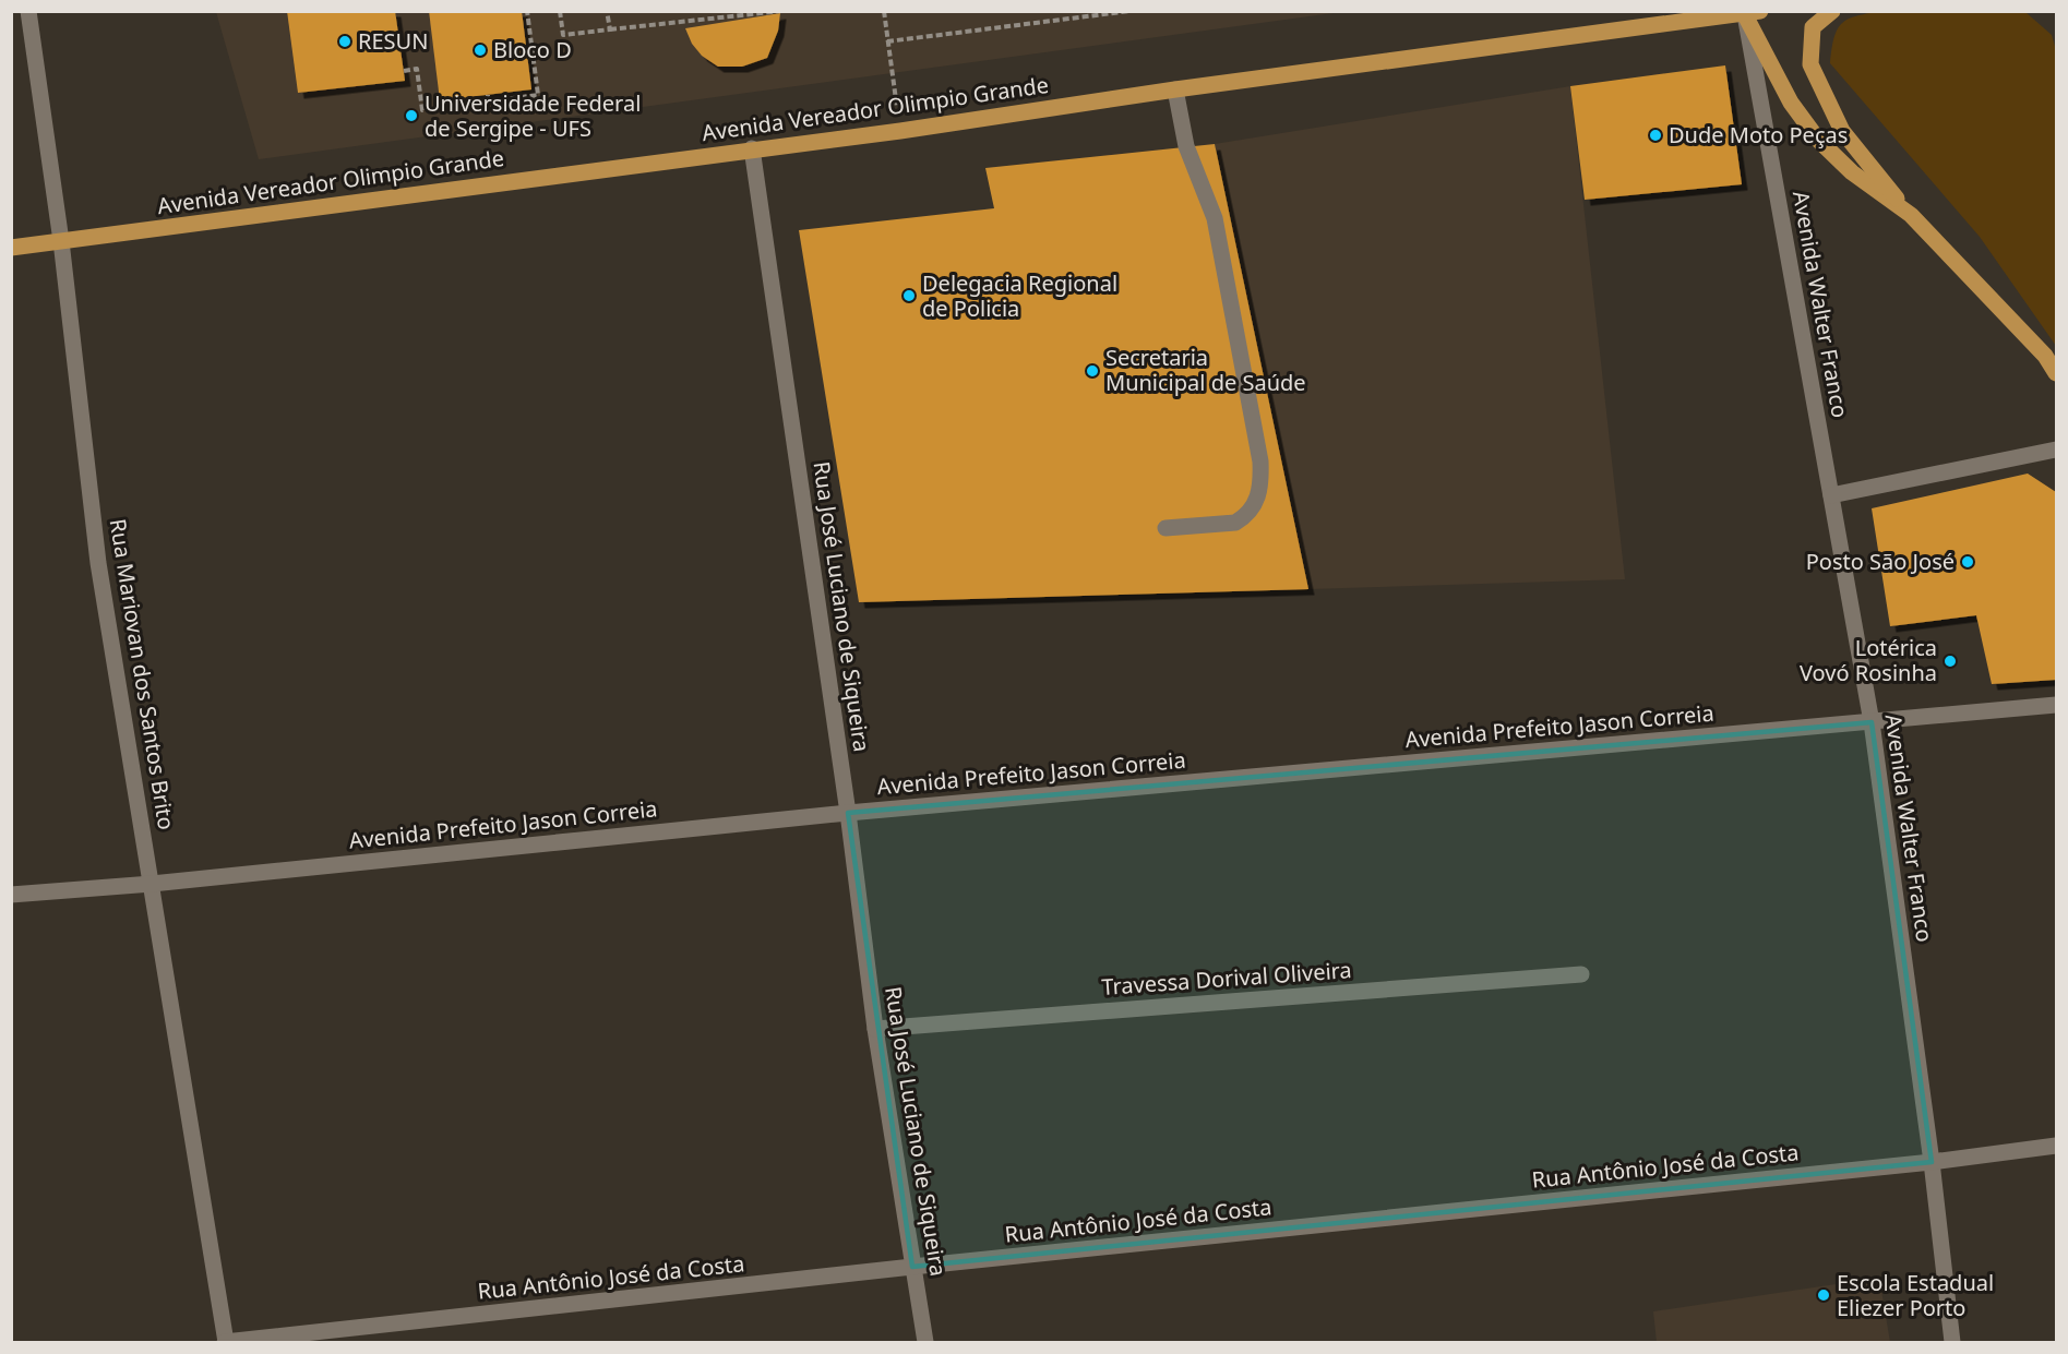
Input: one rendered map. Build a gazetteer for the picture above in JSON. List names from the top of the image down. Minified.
{"streets":{"main road":["Avenida Vereador Olimpio Grande"],"street":["Avenida Walter Franco","Rua José Luciano de Siqueira","Rua Mariovan dos Santos Brito","Avenida Prefeito Jason Correia","Travessa Dorival Oliveira","Rua Antônio José da Costa"]},"crossings":[["Avenida Vereador Olimpio Grande","Avenida Walter Franco"],["Avenida Vereador Olimpio Grande","Rua José Luciano de Siqueira"],["Avenida Vereador Olimpio Grande","Rua Mariovan dos Santos Brito"],["Avenida Walter Franco","Avenida Prefeito Jason Correia"],["Avenida Walter Franco","Rua Antônio José da Costa"],["Rua José Luciano de Siqueira","Avenida Prefeito Jason Correia"],["Rua José Luciano de Siqueira","Travessa Dorival Oliveira"],["Rua José Luciano de Siqueira","Rua Antônio José da Costa"],["Rua Mariovan dos Santos Brito","Avenida Prefeito Jason Correia"],["Rua Mariovan dos Santos Brito","Rua Antônio José da Costa"]],"places":["RESUN","Bloco D","Universidade Federal de Sergipe - UFS","Dude Moto Peças","Delegacia Regional de Policia","Secretaria Municipal de Saúde","Posto São José","Lotérica Vovó Rosinha","Escola Estadual Eliezer Porto"]}
